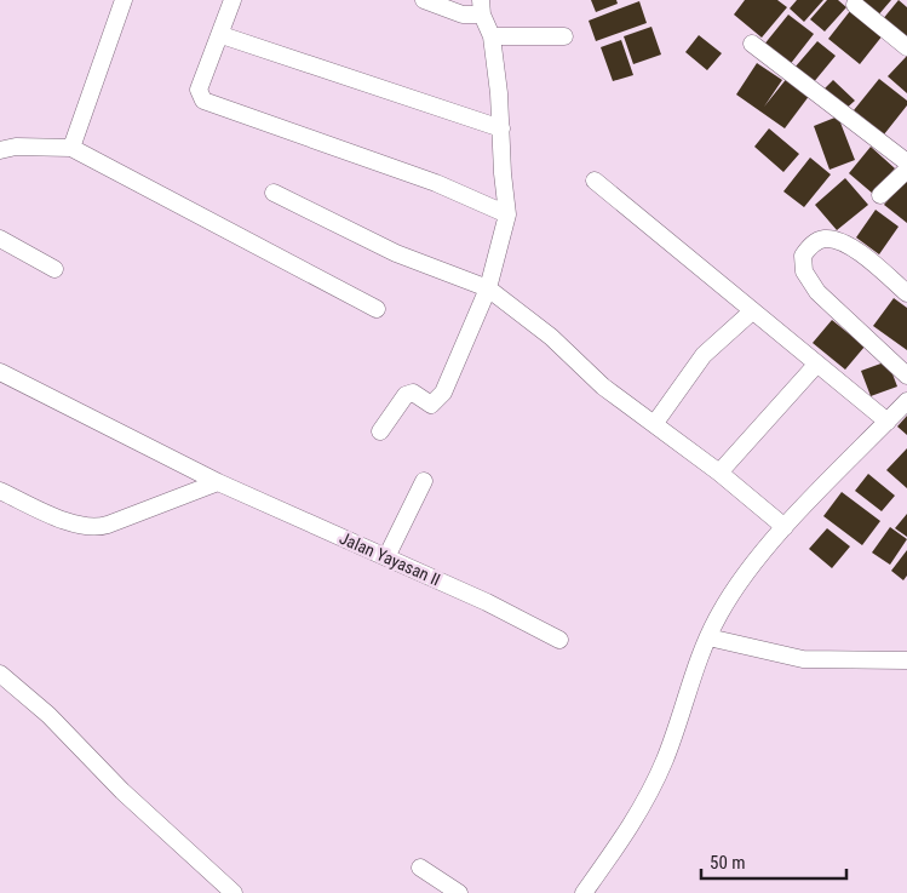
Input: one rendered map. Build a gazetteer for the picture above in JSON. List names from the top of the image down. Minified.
{"streets":{"street":["Jalan Yayasan II"]},"scale_bar":"50 m"}
